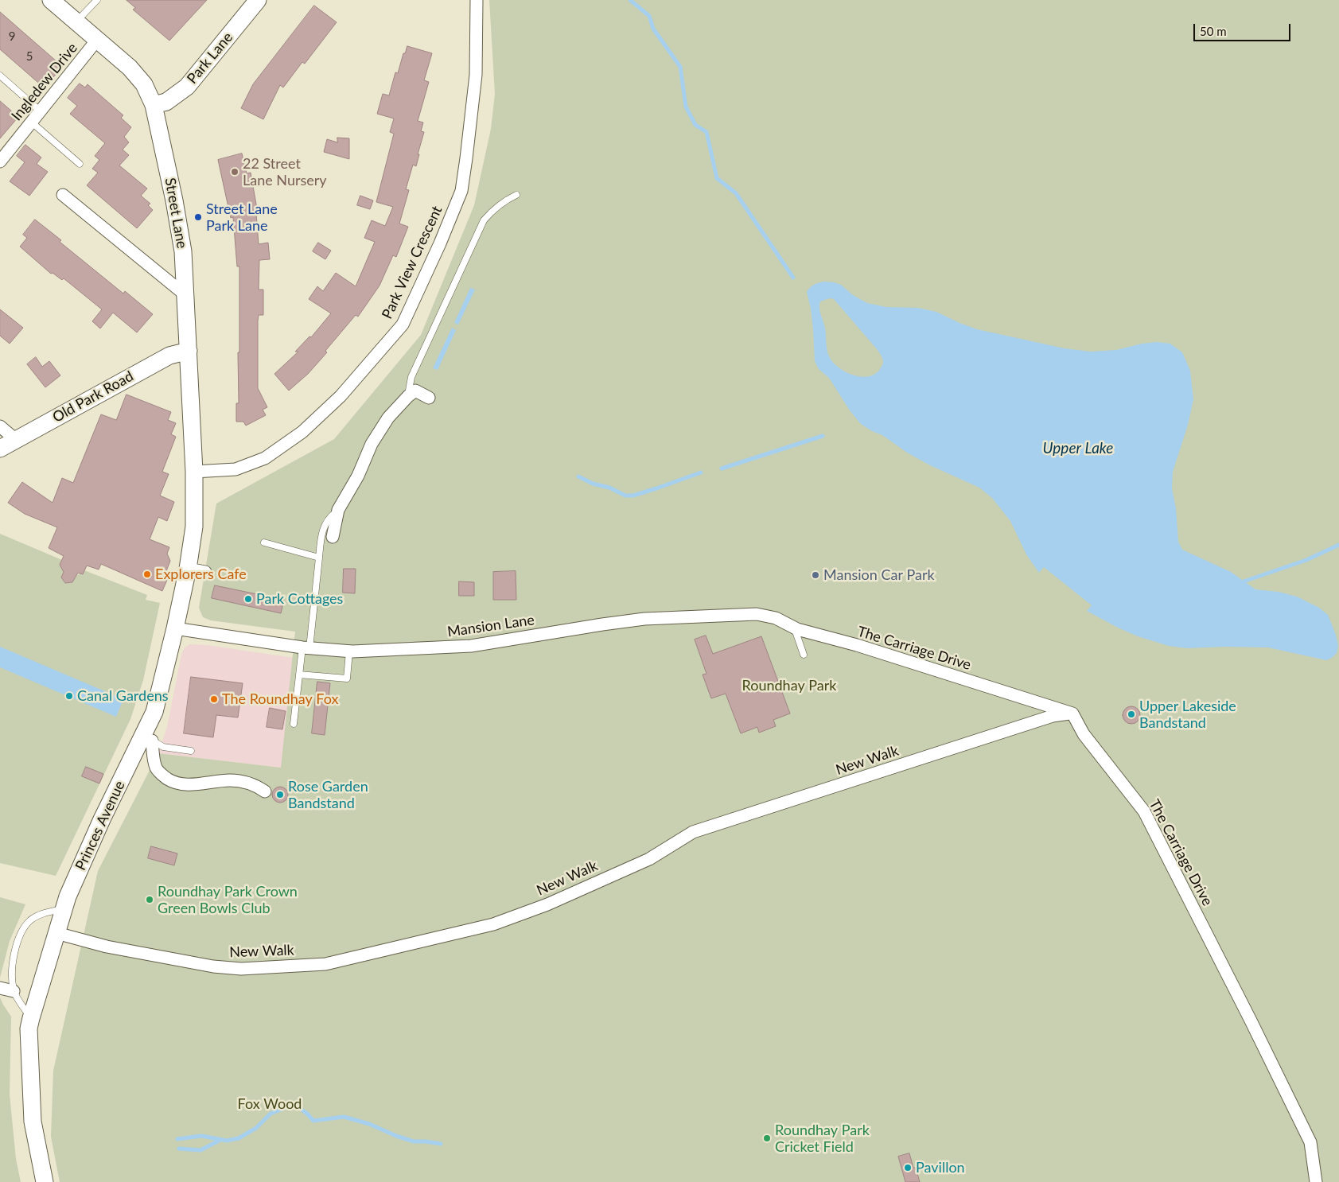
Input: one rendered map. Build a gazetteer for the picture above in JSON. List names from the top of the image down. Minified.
{"streets":{"street":["Park Lane","Ingledew Drive","Street Lane","Park View Crescent","Old Park Road","Mansion Lane","The Carriage Drive","New Walk","Princes Avenue"]},"crossings":[["Park Lane","Street Lane"],["Ingledew Drive","Street Lane"],["Street Lane","Park View Crescent"],["Street Lane","Old Park Road"],["Street Lane","Princes Avenue"],["Park View Crescent","Princes Avenue"],["Mansion Lane","The Carriage Drive"],["Mansion Lane","Princes Avenue"],["The Carriage Drive","New Walk"],["New Walk","Princes Avenue"]],"water":["Upper Lake"],"parks":["Roundhay Park","Fox Wood"],"places":["22 Street Lane Nursery","Street Lane Park Lane","Explorers Cafe","Mansion Car Park","Park Cottages","Canal Gardens","The Roundhay Fox","Upper Lakeside Bandstand","Rose Garden Bandstand","Roundhay Park Crown Green Bowls Club","Roundhay Park Cricket Field","Pavillon"],"house_numbers":["9","5"],"scale_bar":"50 m"}
